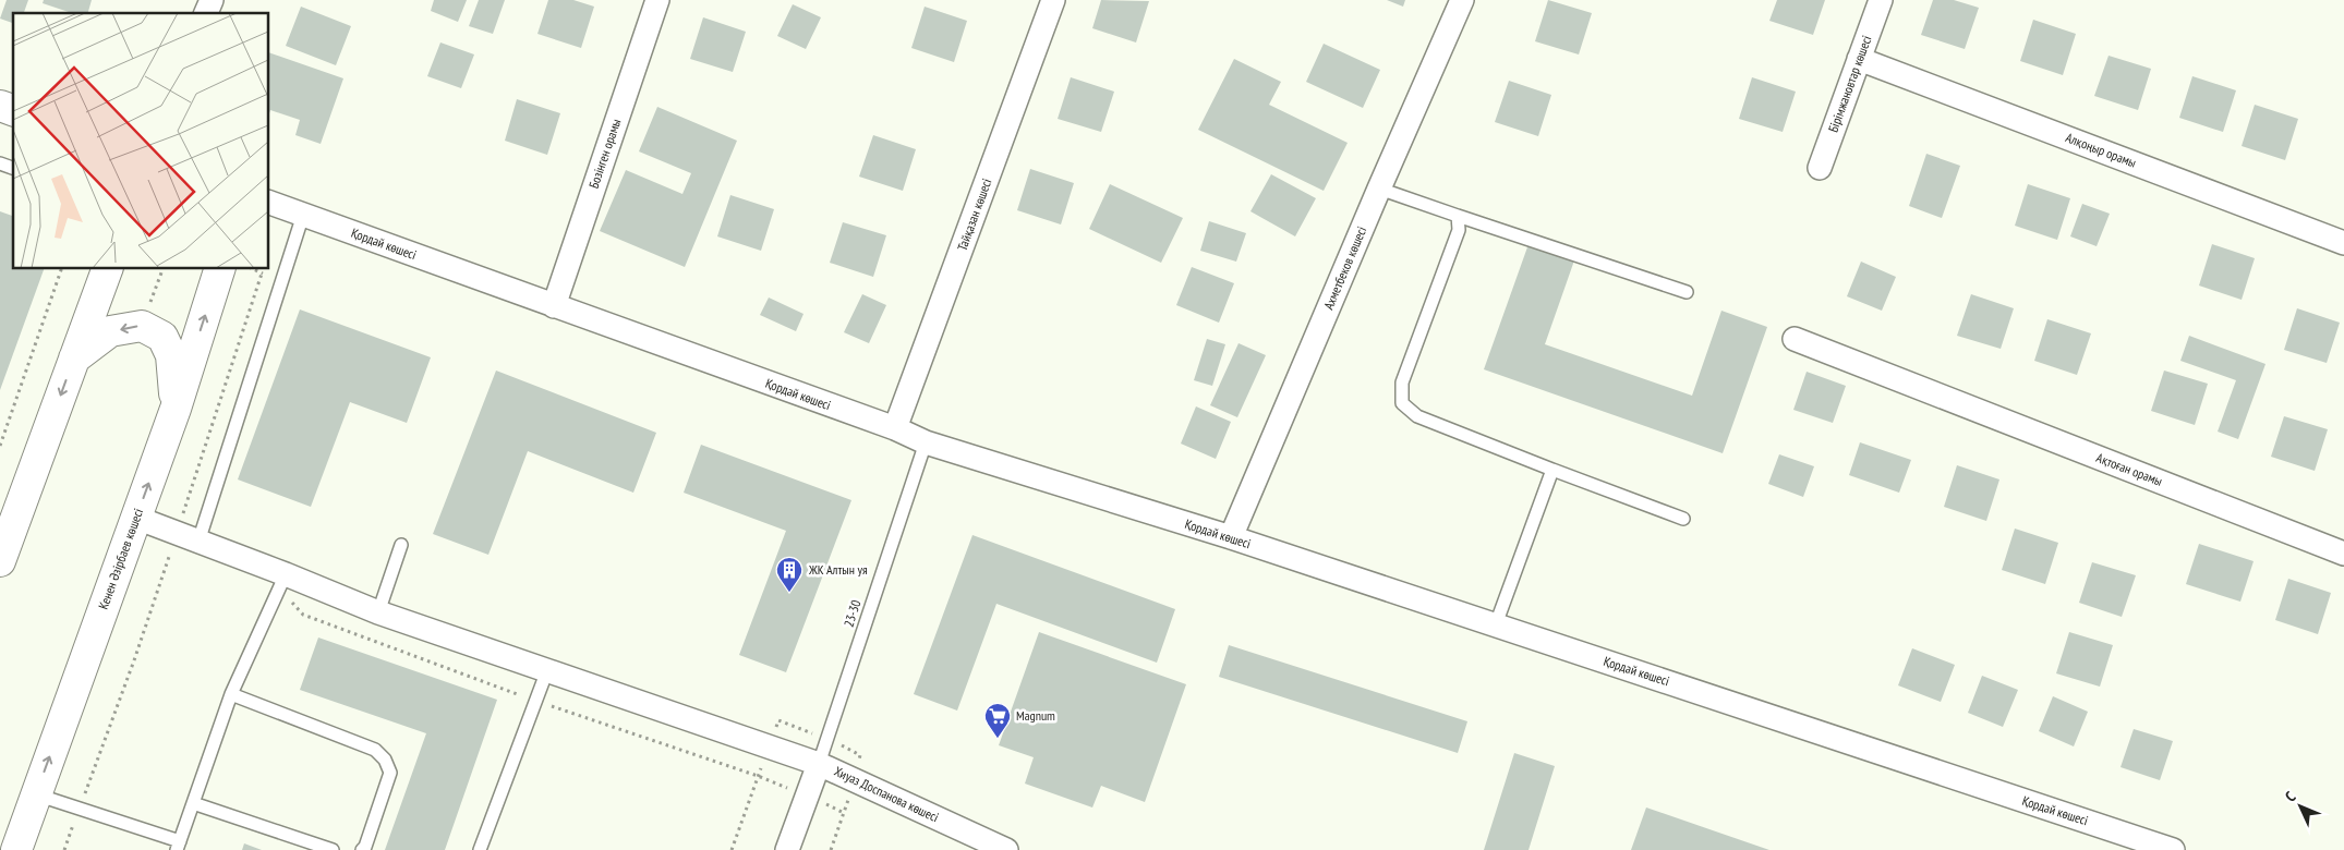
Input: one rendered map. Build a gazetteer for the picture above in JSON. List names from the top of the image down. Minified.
{"streets":{"street":["Бірімжановтар көшесі","Алқоңыр орамы","Бозінген орамы","Тайқазан көшесі","Қордай көшесі","Ахметбеков көшесі","Ақтоған орамы","Кенен Әзірбаев көшесі","Хиуаз Доспанова көшесі"],"lane":["23-30"]},"crossings":[["Бірімжановтар көшесі","Алқоңыр орамы"],["Бозінген орамы","Қордай көшесі"],["Тайқазан көшесі","Қордай көшесі"],["Қордай көшесі","Ахметбеков көшесі"],["Қордай көшесі","23-30"],["23-30","Хиуаз Доспанова көшесі"]],"places":{"building":["ЖК Алтын уя"],"supermarket":["Magnum"]},"north":"top left"}
